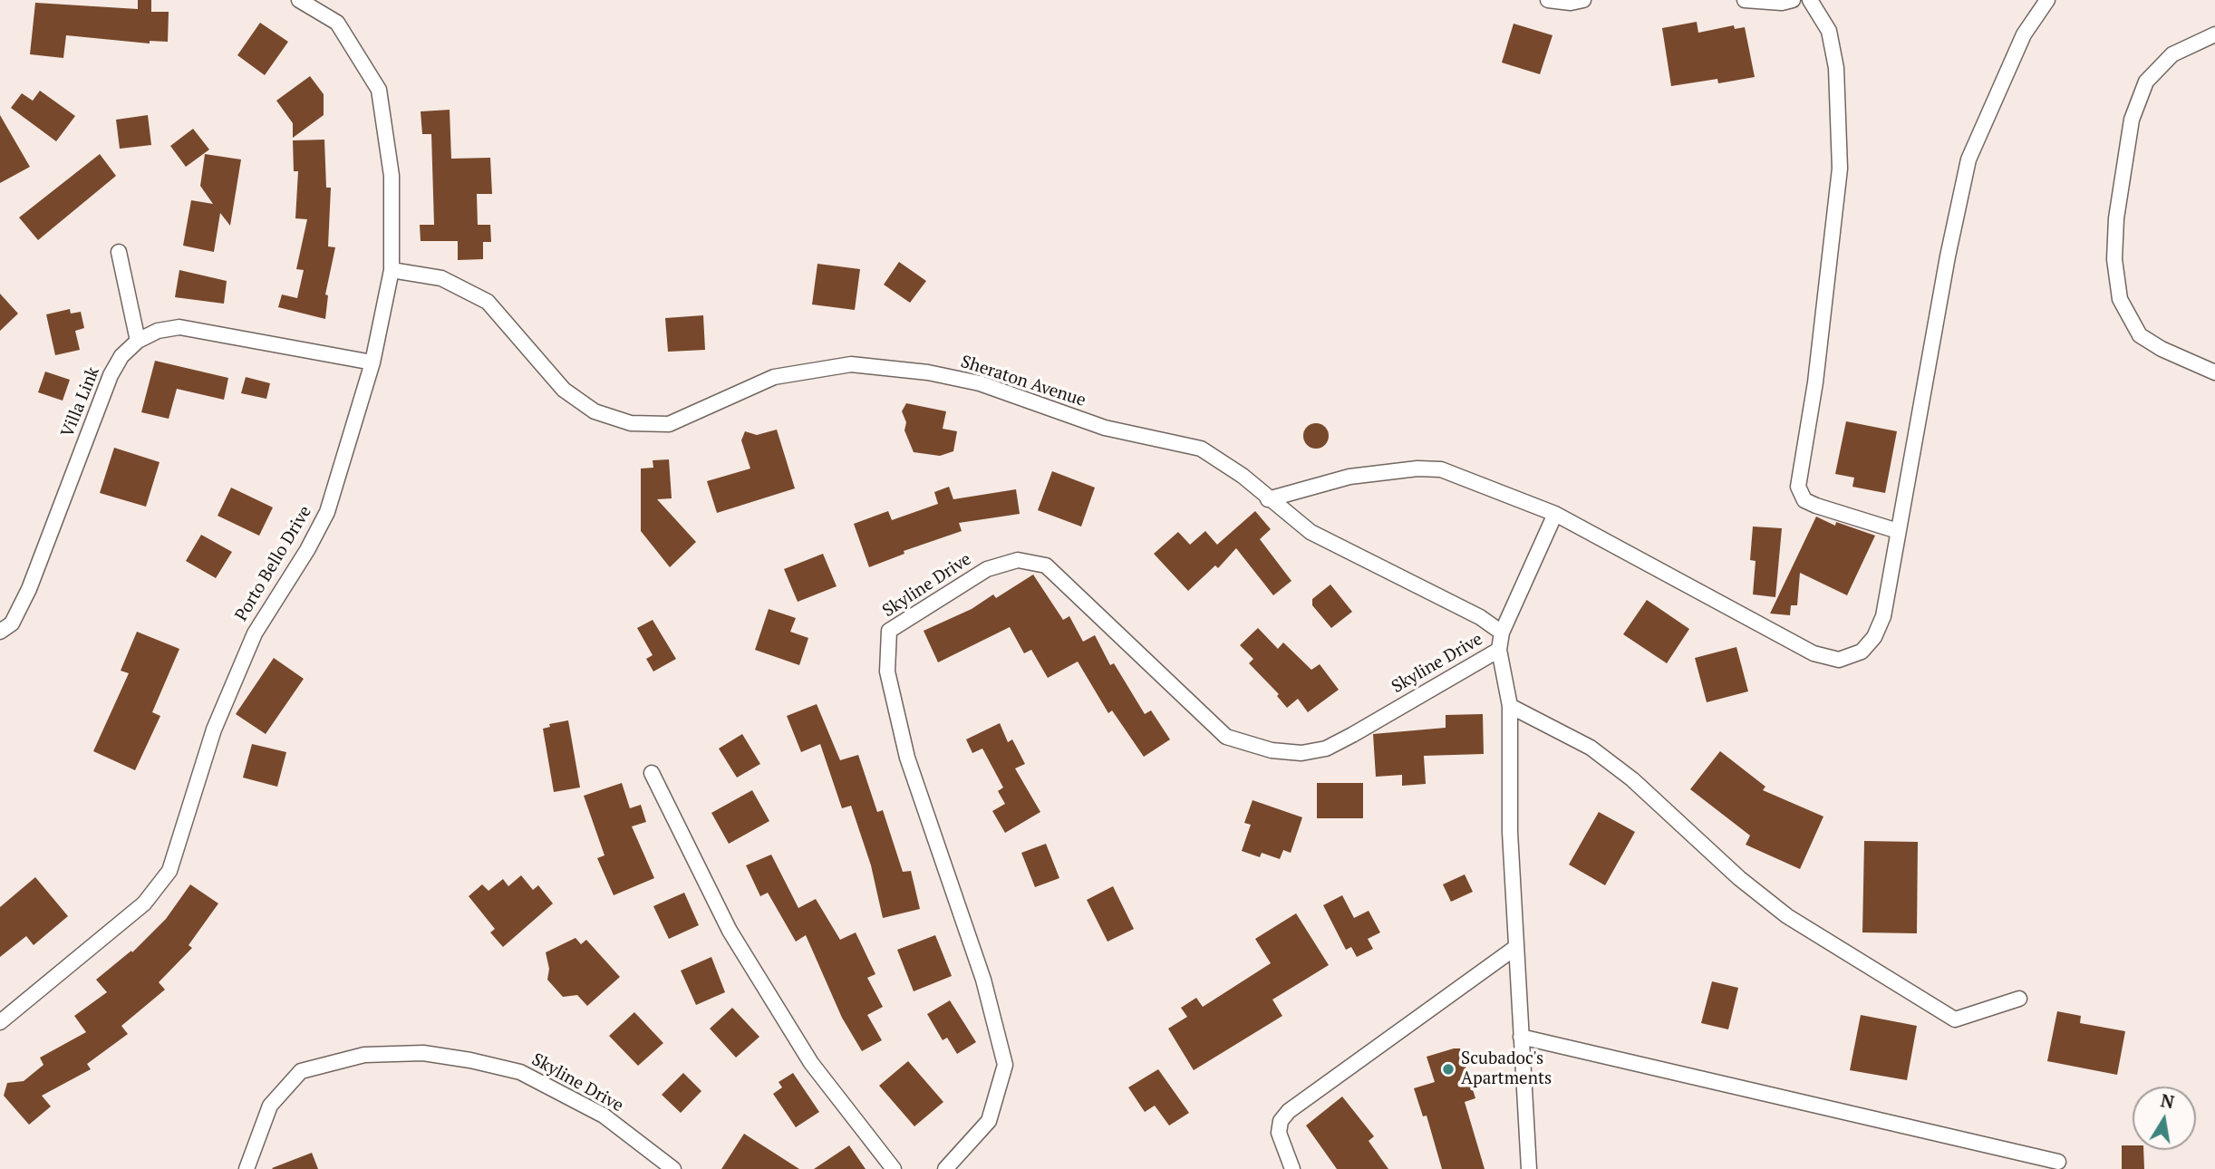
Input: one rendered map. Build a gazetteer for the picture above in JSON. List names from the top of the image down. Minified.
{"streets":{"street":["Sheraton Avenue","Villa Link","Porto Bello Drive","Skyline Drive"]},"crossings":[["Sheraton Avenue","Porto Bello Drive"],["Villa Link","Porto Bello Drive"]],"places":["Scubadoc's Apartments"],"north":"top"}
